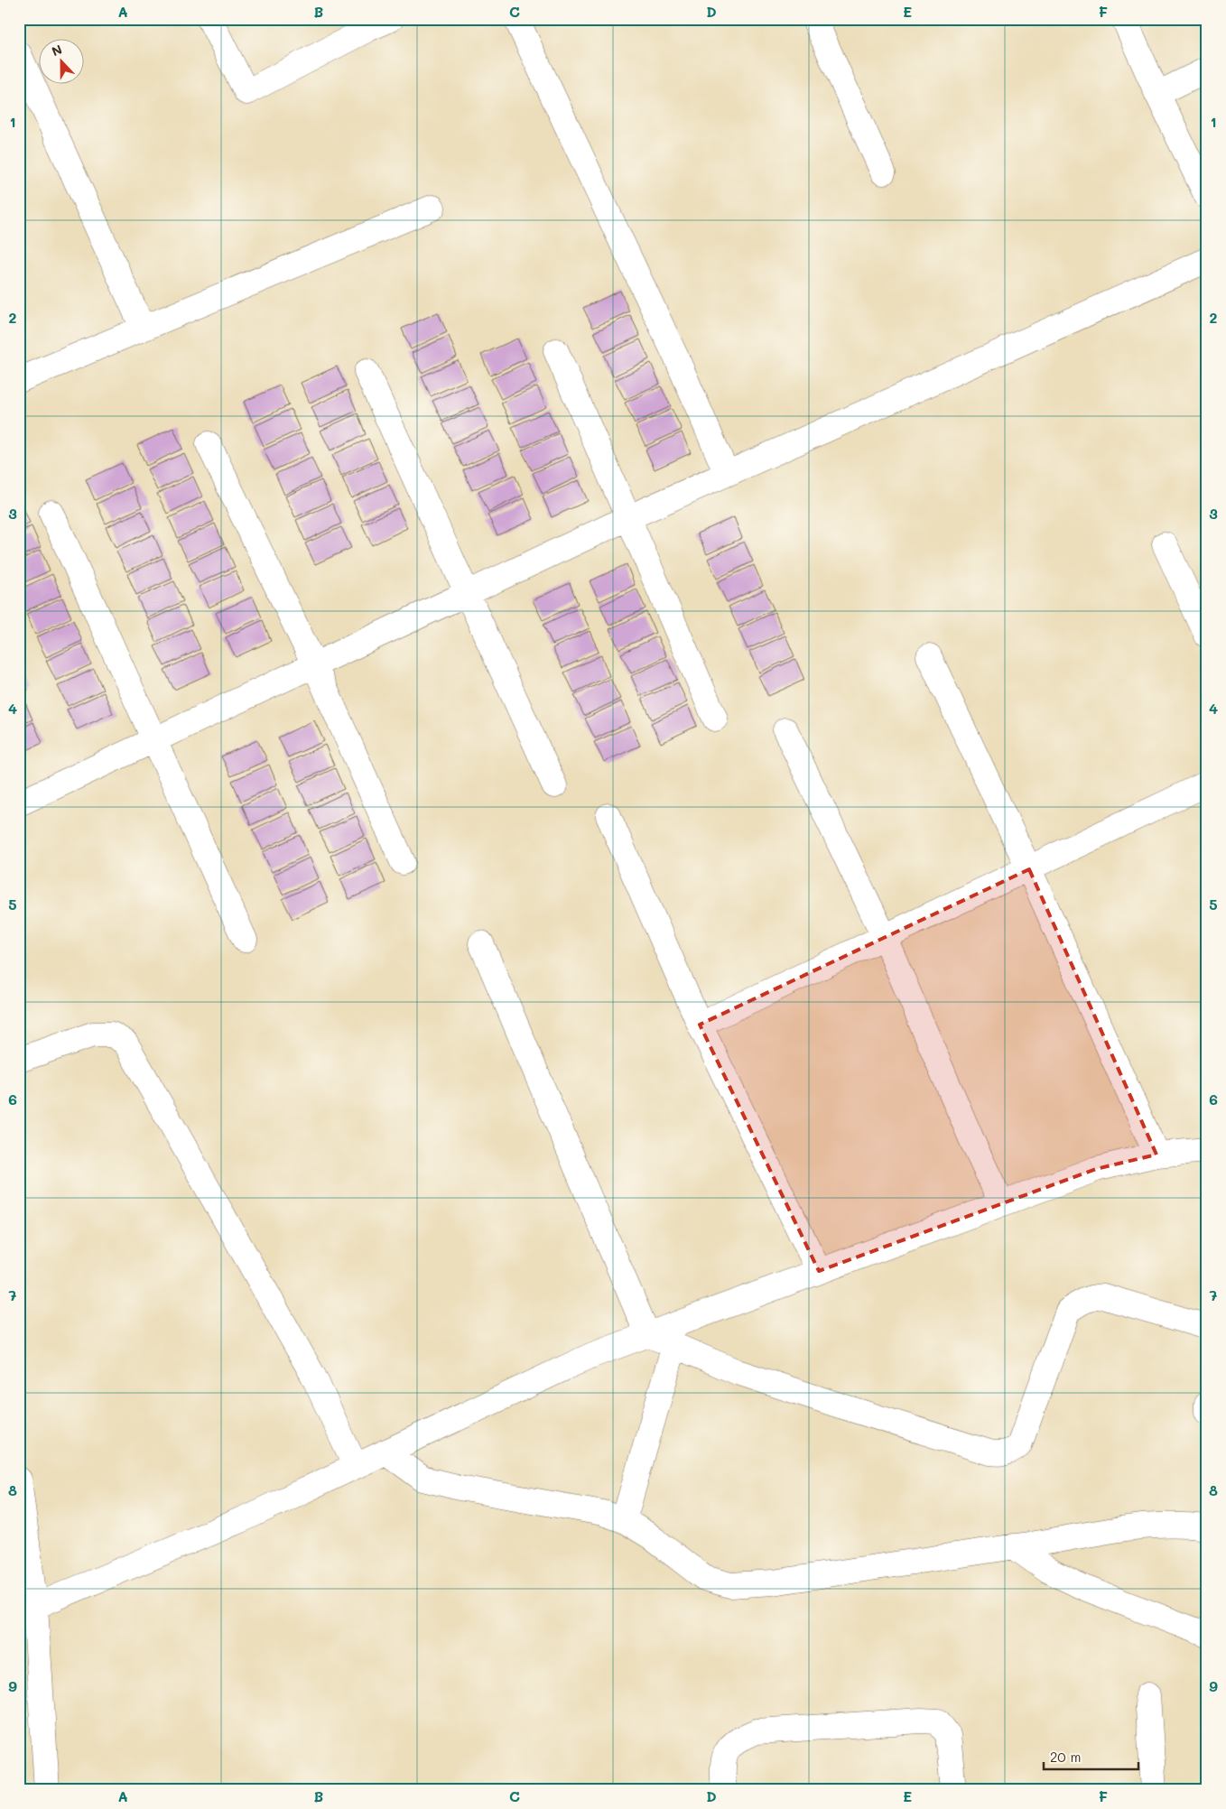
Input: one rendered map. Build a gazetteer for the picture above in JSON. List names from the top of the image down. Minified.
{"scale_bar":"20 m","north":"top","grid":{"columns":["A","B","C","D","E","F"],"rows":["1","2","3","4","5","6","7","8","9"]}}
